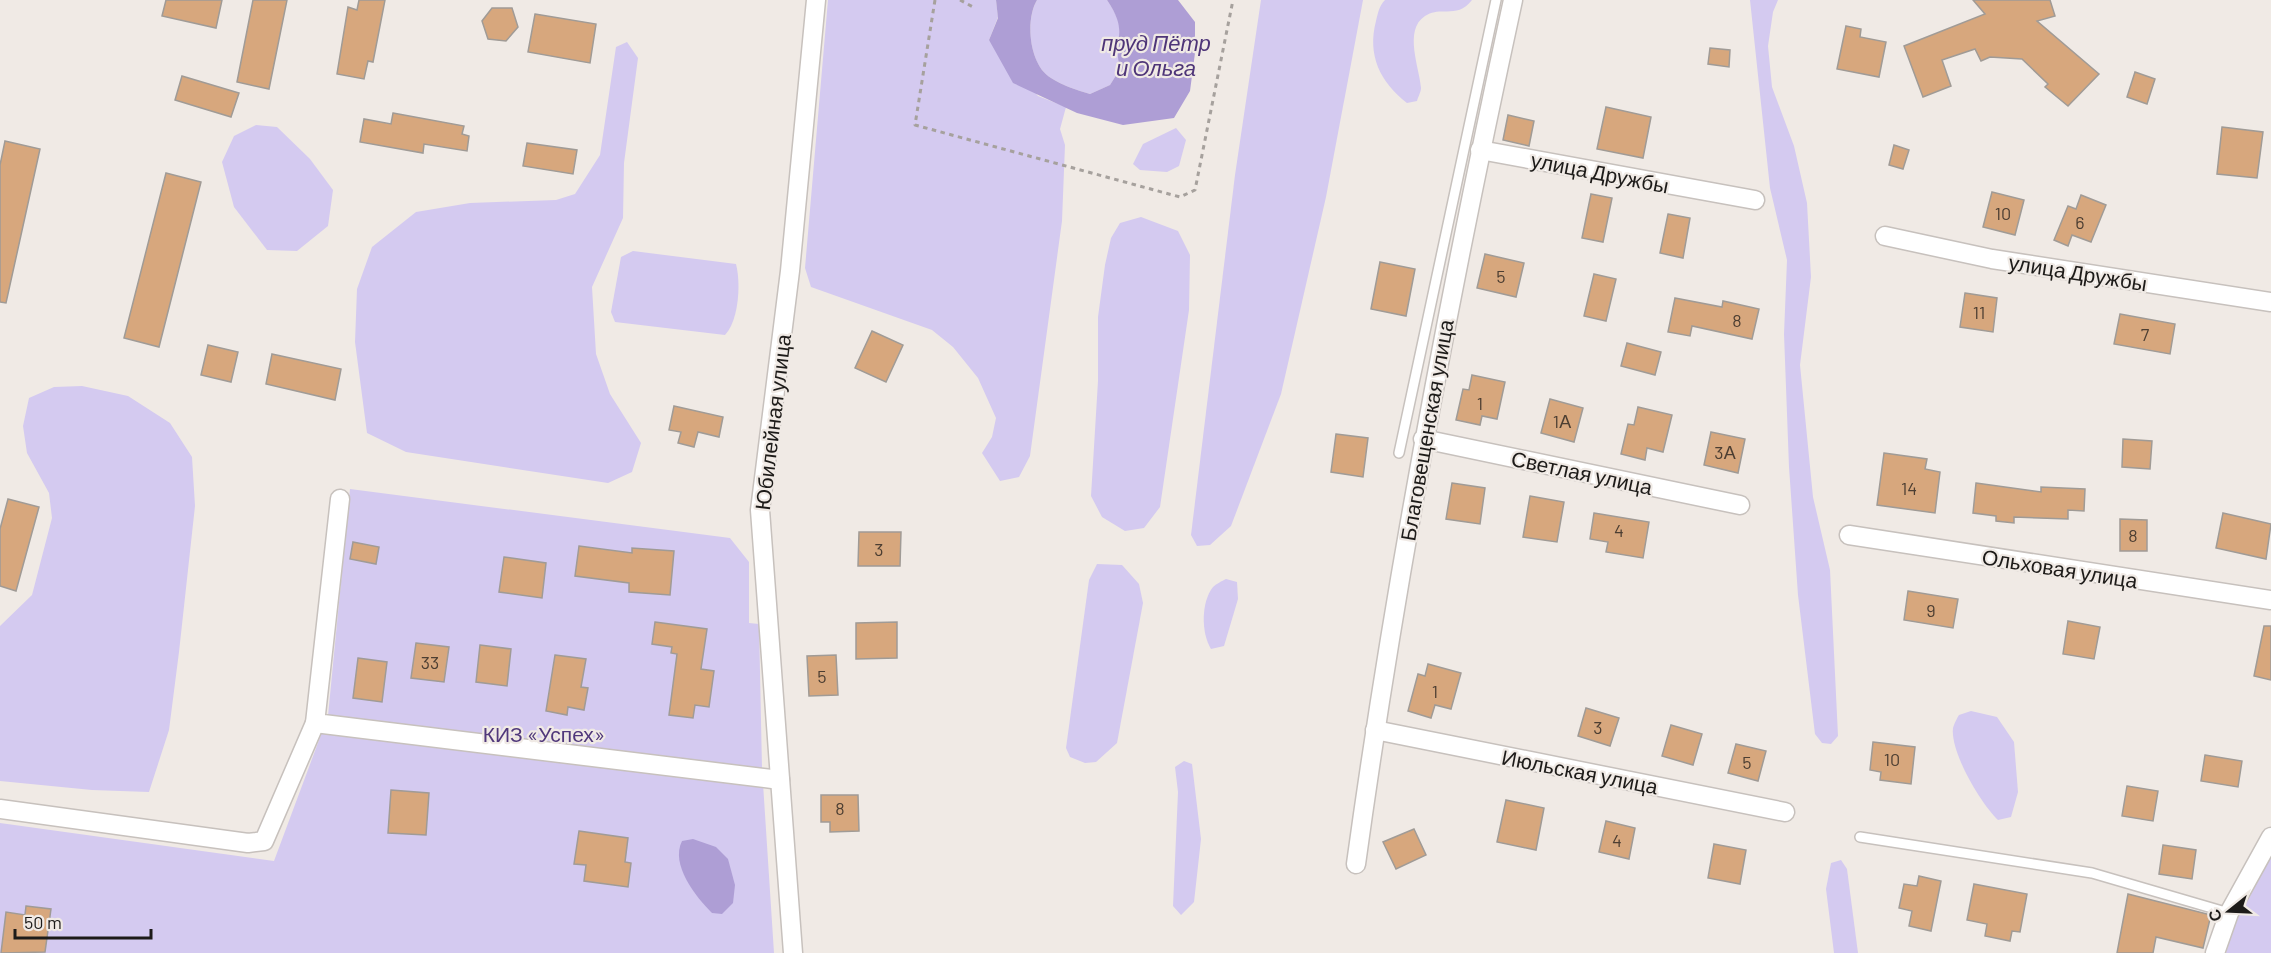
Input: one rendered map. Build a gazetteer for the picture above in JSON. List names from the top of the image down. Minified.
{"streets":{"street":["улица Дружбы","Юбилейная улица","Благовещенская улица","Светлая улица","Ольховая улица","Июльская улица"]},"crossings":[["улица Дружбы","Благовещенская улица"],["Благовещенская улица","Светлая улица"],["Благовещенская улица","Июльская улица"]],"water":["пруд Пётр и Ольга"],"parks":["КИЗ «Успех»"],"house_numbers":["10","6","5","11","8","7","1","1А","3А","14","4","8","3","9","33","5","1","3","10","5","8","4"],"scale_bar":"50 m","north":"left"}
